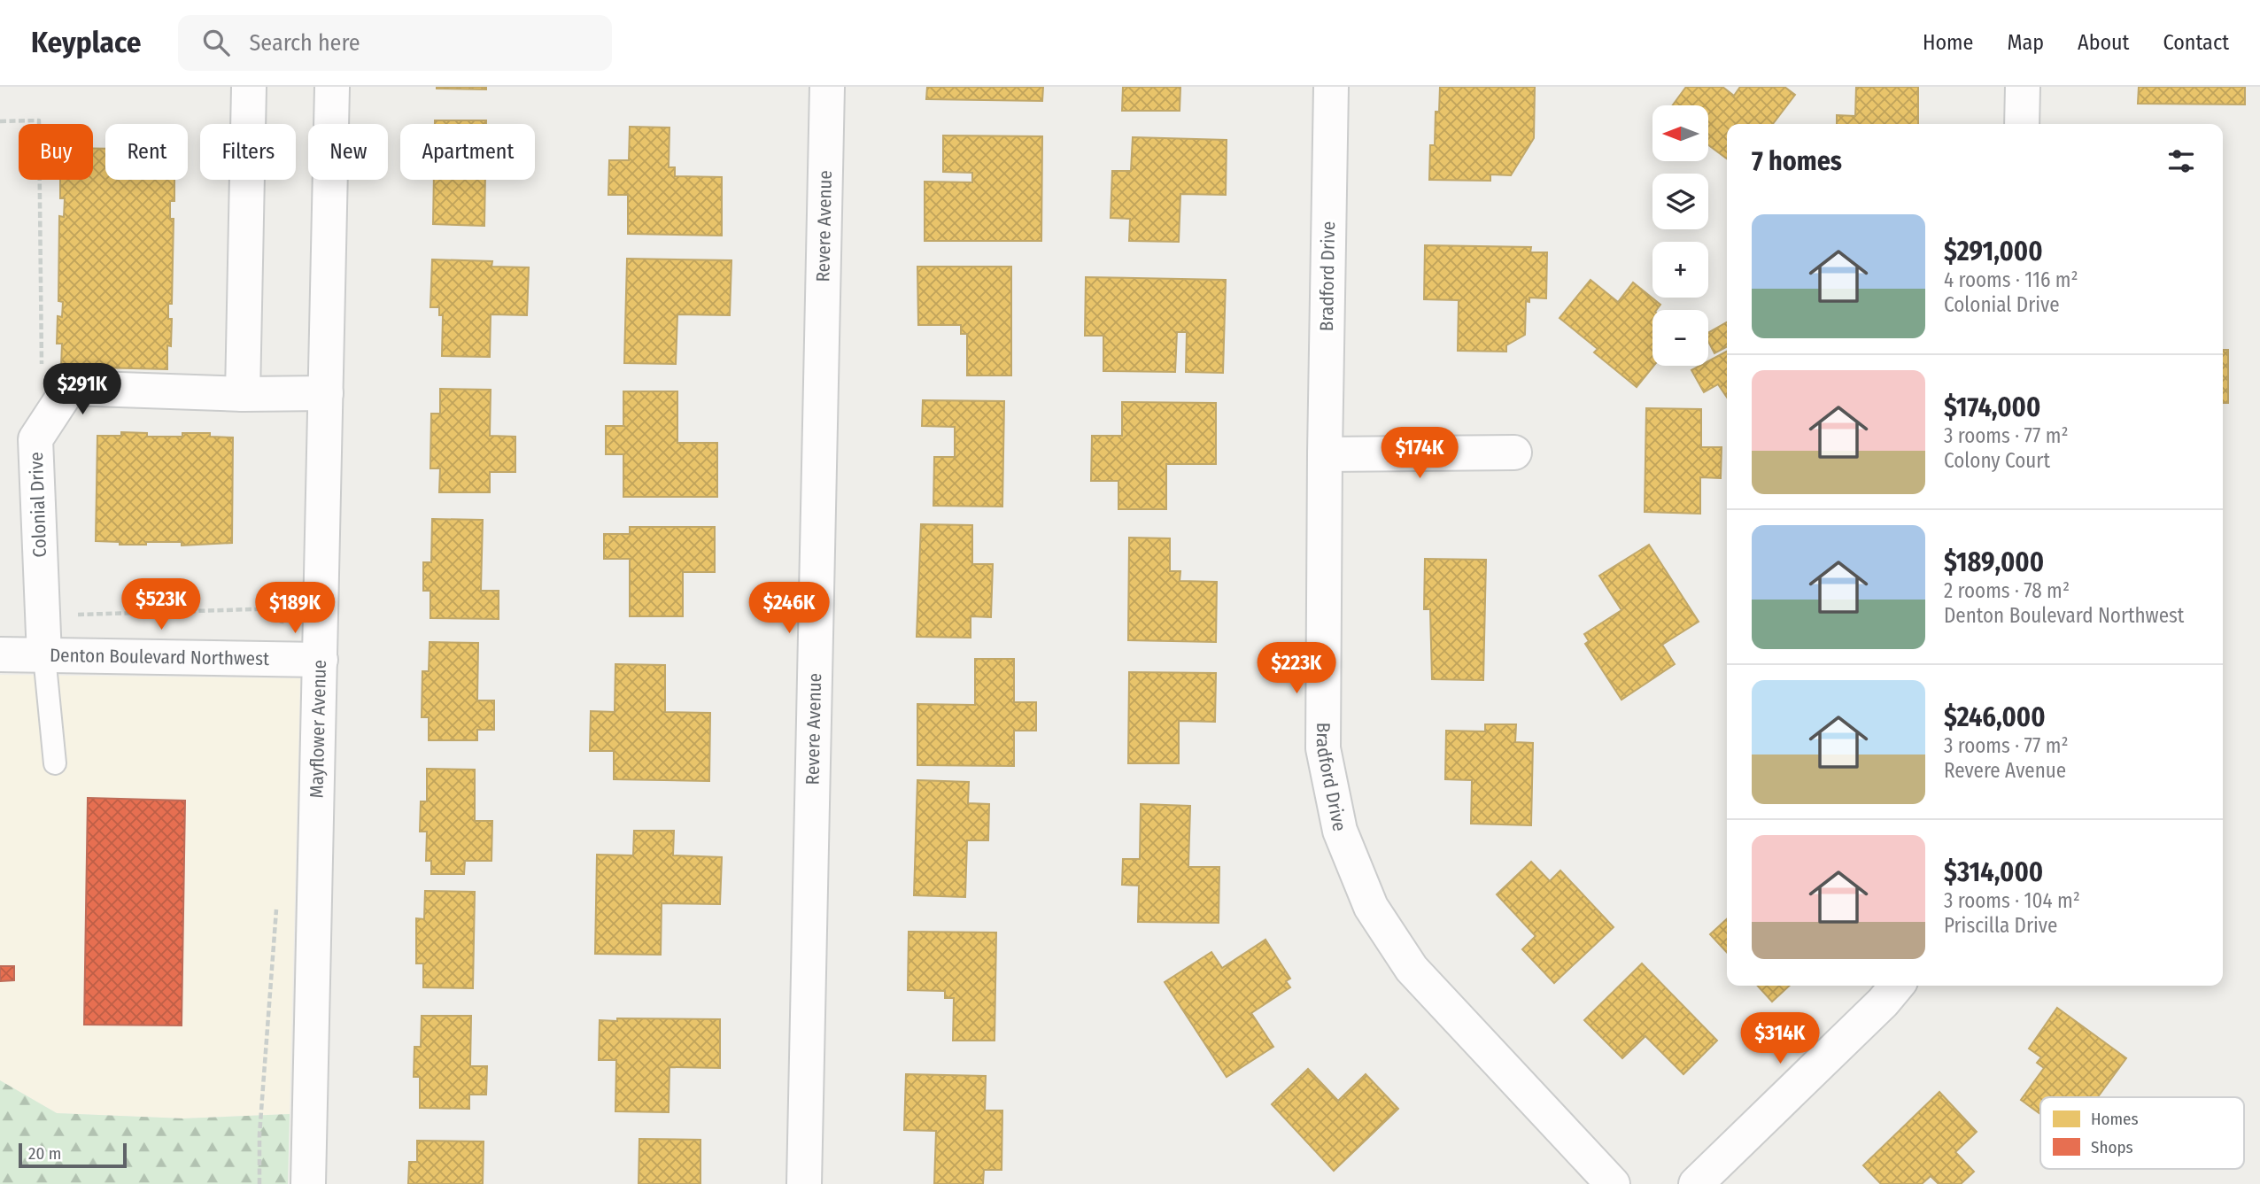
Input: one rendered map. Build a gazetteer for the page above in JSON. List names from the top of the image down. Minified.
{"streets":{"street":["Revere Avenue","Bradford Drive","Colonial Drive","Denton Boulevard Northwest","Mayflower Avenue"]},"crossings":[["Colonial Drive","Denton Boulevard Northwest"],["Denton Boulevard Northwest","Mayflower Avenue"]],"legend":["Homes","Shops"],"scale_bar":"20 m","north":"left","page":{"header":"Keyplace","search":"Search here","nav":["Home","Map","About","Contact"],"map_buttons":["+","−"],"chip":["Buy","Rent","Filters","New","Apartment"],"heading":"7 homes","list":[{"name":"$291,000","note":"4 rooms · 116 m² · Colonial Drive"},{"name":"$174,000","note":"3 rooms · 77 m² · Colony Court"},{"name":"$189,000","note":"2 rooms · 78 m² · Denton Boulevard Northwest"},{"name":"$246,000","note":"3 rooms · 77 m² · Revere Avenue"},{"name":"$314,000","note":"3 rooms · 104 m² · Priscilla Drive"}],"price":["$291K","$174K","$523K","$189K","$246K","$223K","$314K"],"scale":"20 m"}}
